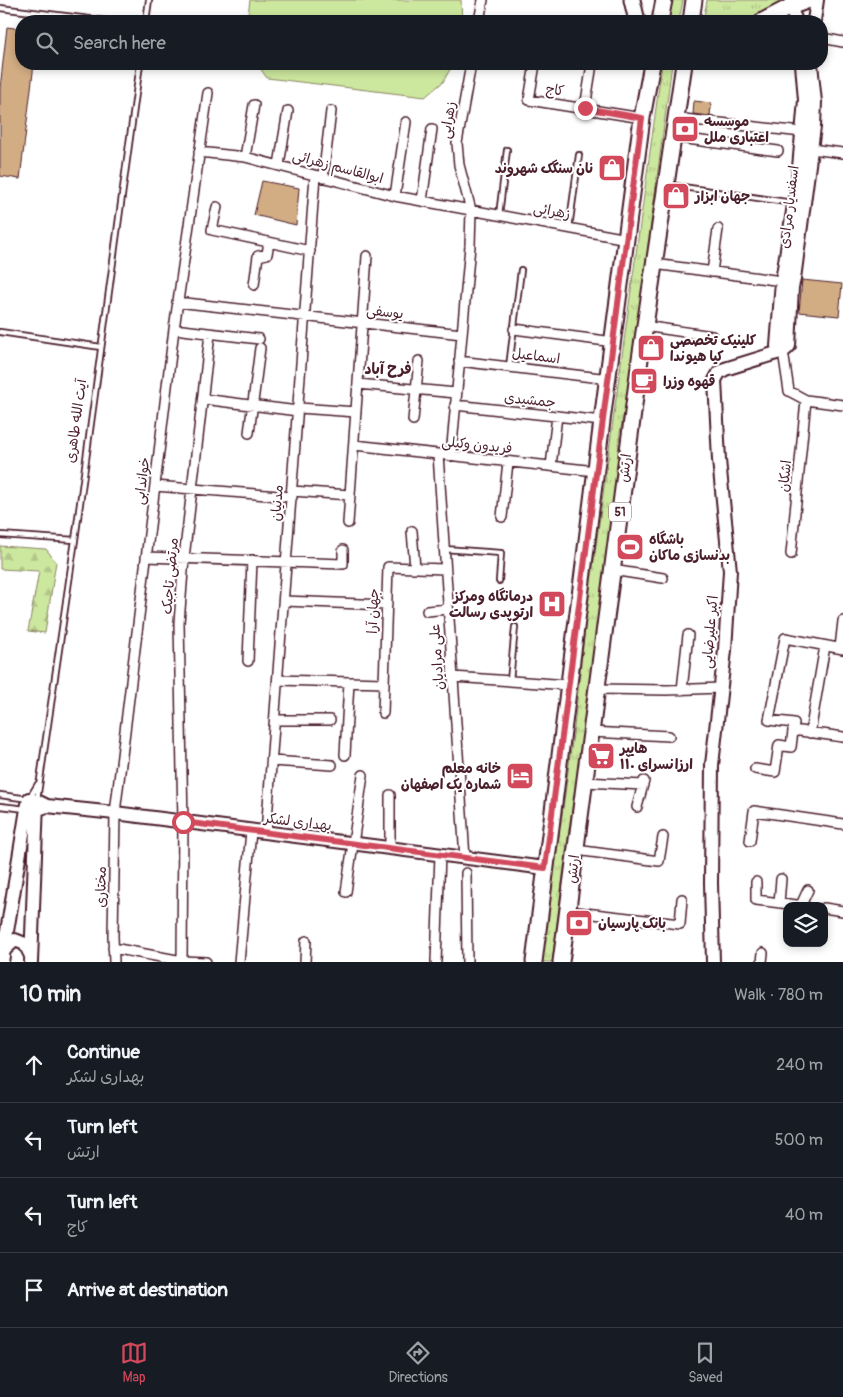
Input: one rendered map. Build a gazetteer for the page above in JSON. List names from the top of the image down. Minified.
{"streets":{"main road":["ارتش","51"],"street":["کاج","زهرایی","ابوالقاسم زهرائی","اسفندیار مرادی","زهرائی","یوسفی","اسماعیل","جمشیدی","فریدون وکیلی","اشکان","خواندابی","مدنیان","مرتضی تاجیک","جهان آرا","اکبر علیرضایی","علی مرادیان","بهداری لشکر","مختاری"],"lane":["آیت الله طاهری"]},"crossings":[["کاج","ارتش"],["زهرایی","ابوالقاسم زهرائی"],["زهرایی","زهرائی"],["ابوالقاسم زهرائی","زهرائی"],["ابوالقاسم زهرائی","خواندابی"],["ابوالقاسم زهرائی","مدنیان"],["اسفندیار مرادی","اشکان"],["اسفندیار مرادی","اکبر علیرضایی"],["زهرائی","ارتش"],["یوسفی","خواندابی"],["یوسفی","مدنیان"],["اسماعیل","ارتش"],["جمشیدی","ارتش"],["آیت الله طاهری","بهداری لشکر"],["فریدون وکیلی","ارتش"],["فریدون وکیلی","علی مرادیان"],["ارتش","بهداری لشکر"],["خواندابی","بهداری لشکر"],["خواندابی","مختاری"],["مدنیان","بهداری لشکر"],["مرتضی تاجیک","بهداری لشکر"],["جهان آرا","علی مرادیان"],["علی مرادیان","بهداری لشکر"],["بهداری لشکر","مختاری"]],"districts":["فرح آباد"],"places":{"bank":["موسسه اعتباری ملل","بانک پارسیان"],"shop":["نان سنگک شهروند","جهان ابزار","کلینیک تخصصی کیا هیوندا"],"cafe":["قهوه وزرا"],"sports":["باشگاه بدنسازی ماکان"],"hospital":["درمانگاه ومرکز ارتوپدی رسالت"],"supermarket":["هایپر ارزانسرای ۱۱۰"],"hotel":["خانه معلم شماره یک اصفهان"]},"page":{"search":"Search here","heading":["10 min","Walk · 780 m"],"list":[["Continue","بهداری لشکر","240 m"],["Turn left","ارتش","500 m"],["Turn left","کاج","40 m"],"Arrive at destination"],"nav":["Map","Directions","Saved"]}}
